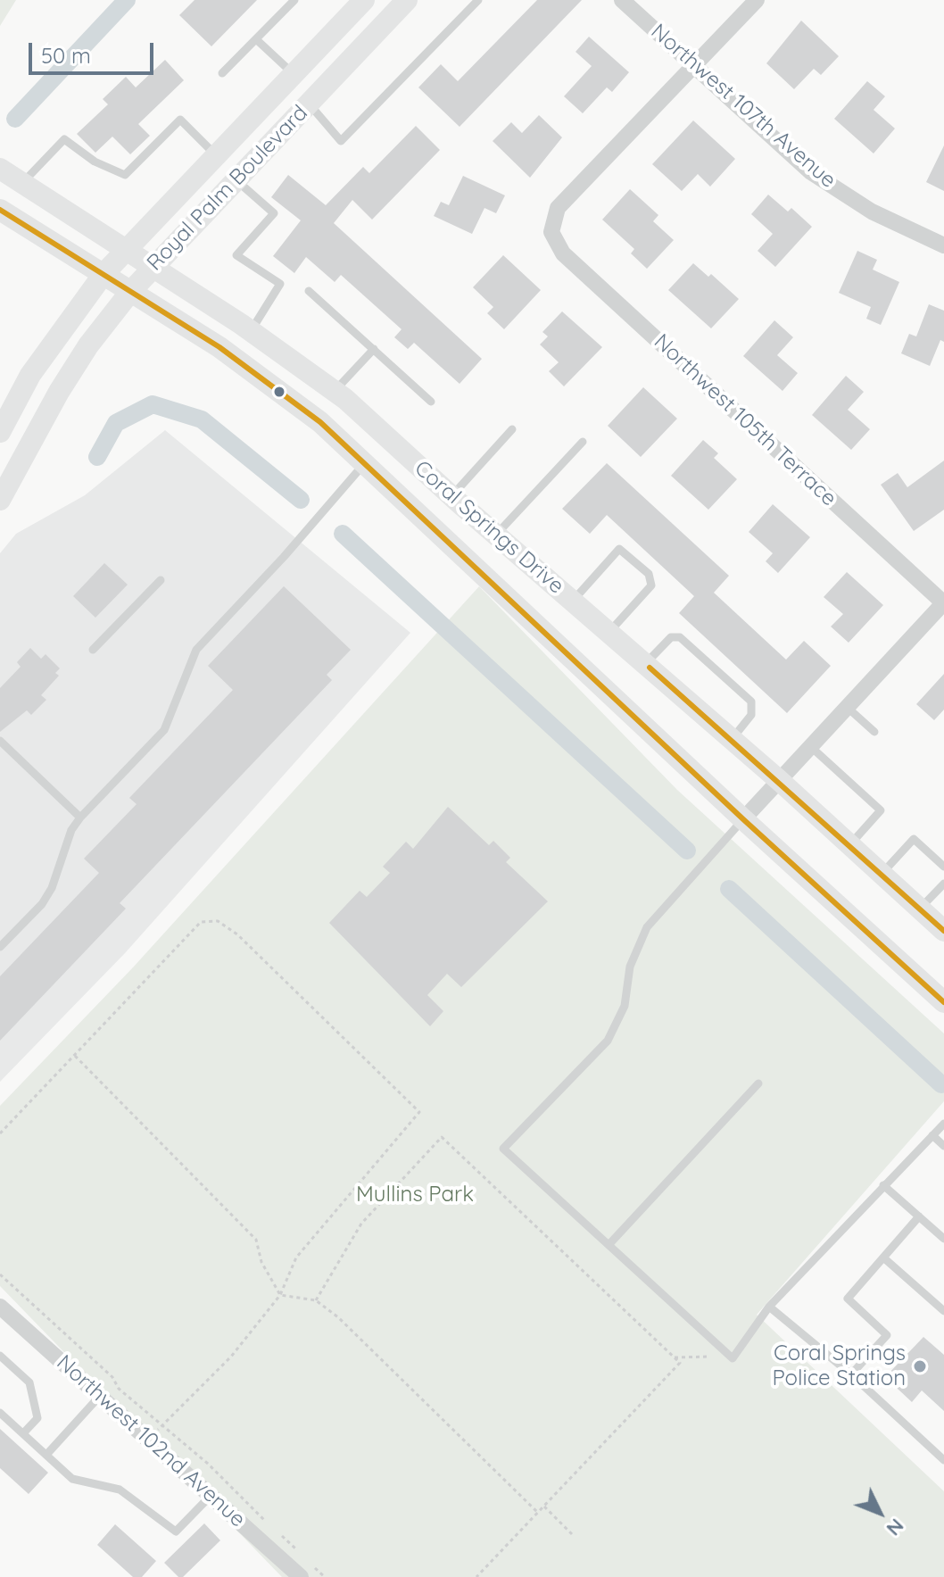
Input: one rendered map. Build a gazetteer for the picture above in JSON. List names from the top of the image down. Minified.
{"streets":{"main road":["Royal Palm Boulevard","Coral Springs Drive"],"street":["Northwest 107th Avenue","Northwest 105th Terrace","Northwest 102nd Avenue"]},"crossings":[["Northwest 107th Avenue","Northwest 105th Terrace"],["Royal Palm Boulevard","Coral Springs Drive"]],"parks":["Mullins Park"],"places":["Coral Springs Police Station"],"scale_bar":"50 m","north":"bottom right"}
